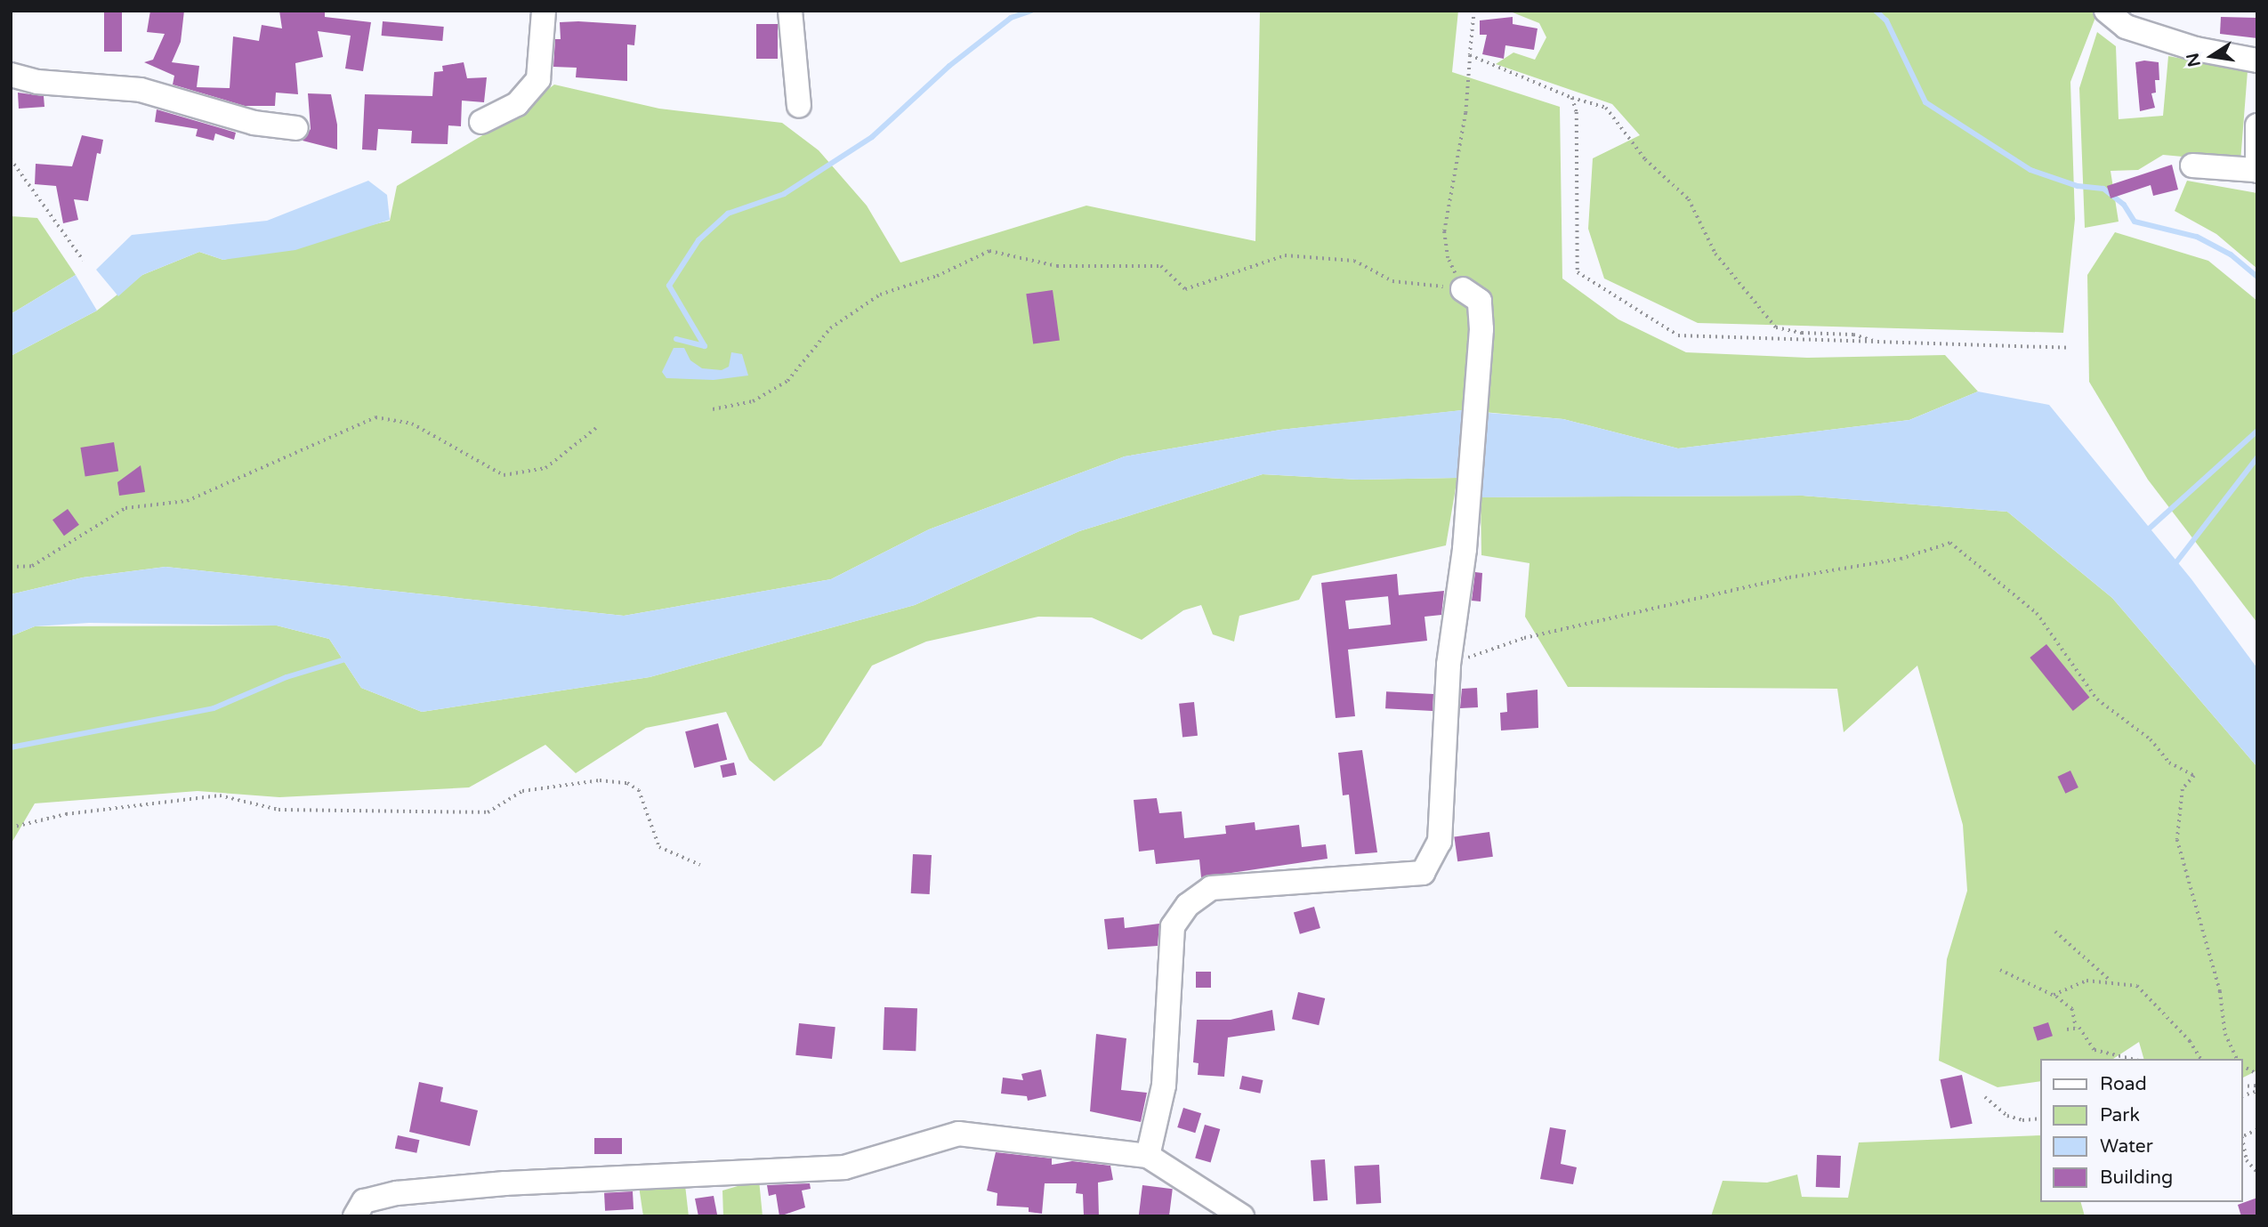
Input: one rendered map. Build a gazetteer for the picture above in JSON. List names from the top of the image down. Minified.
{"legend":["Road","Park","Water","Building"],"north":"left"}
